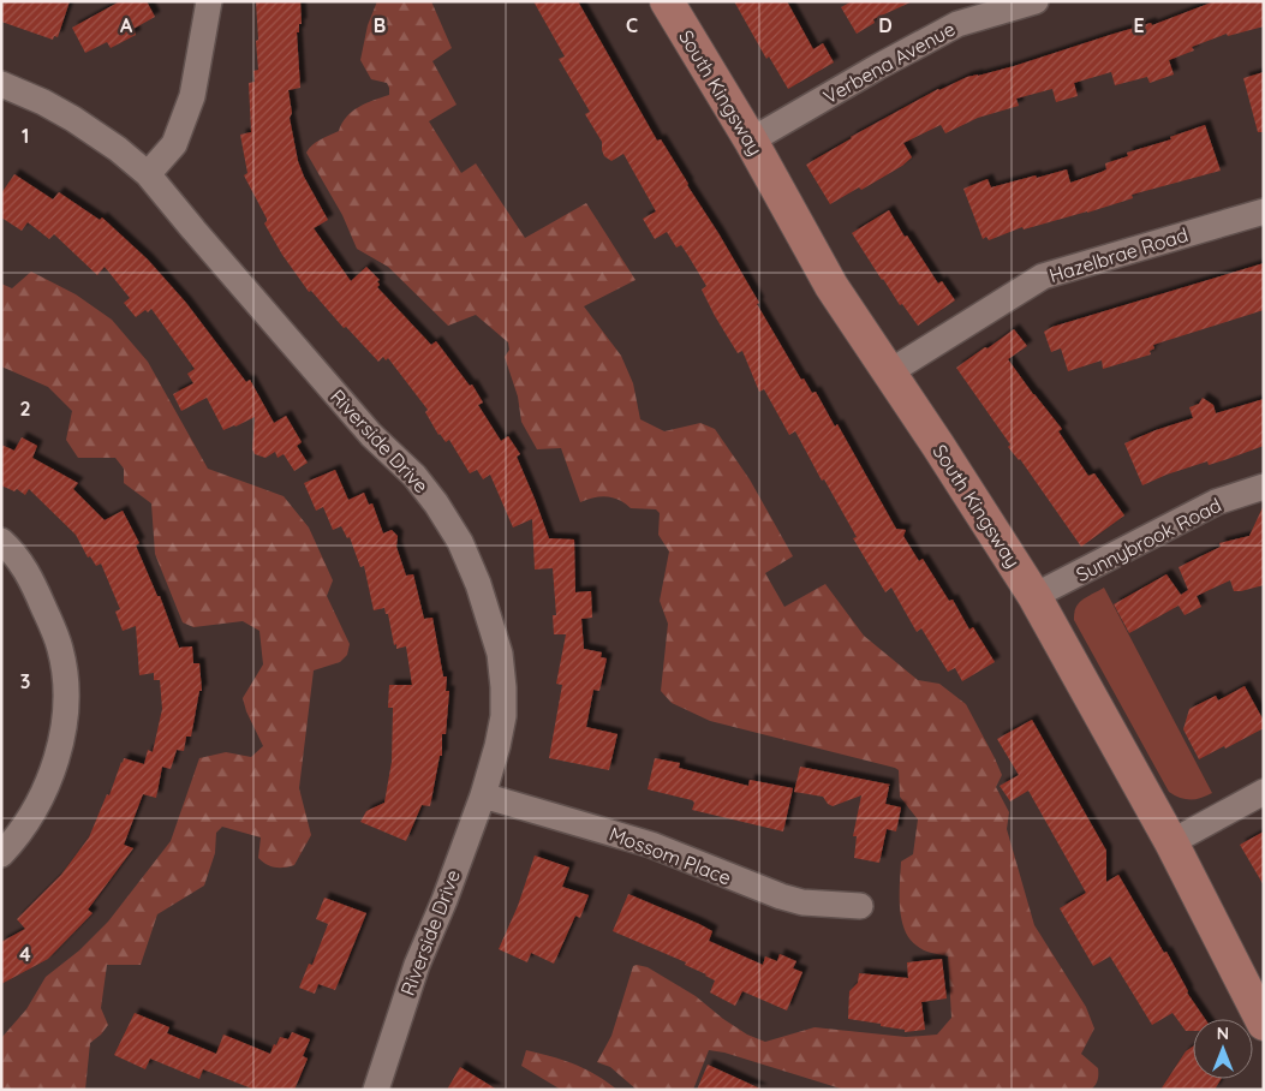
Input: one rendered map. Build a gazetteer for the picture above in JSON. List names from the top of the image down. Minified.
{"streets":{"street":["Verbena Avenue","South Kingsway","Hazelbrae Road","Riverside Drive","Sunnybrook Road","Mossom Place"]},"crossings":[["Verbena Avenue","South Kingsway"],["South Kingsway","Hazelbrae Road"],["South Kingsway","Sunnybrook Road"],["Riverside Drive","Mossom Place"]],"north":"top","grid":{"columns":["A","B","C","D","E"],"rows":["1","2","3","4"]}}
